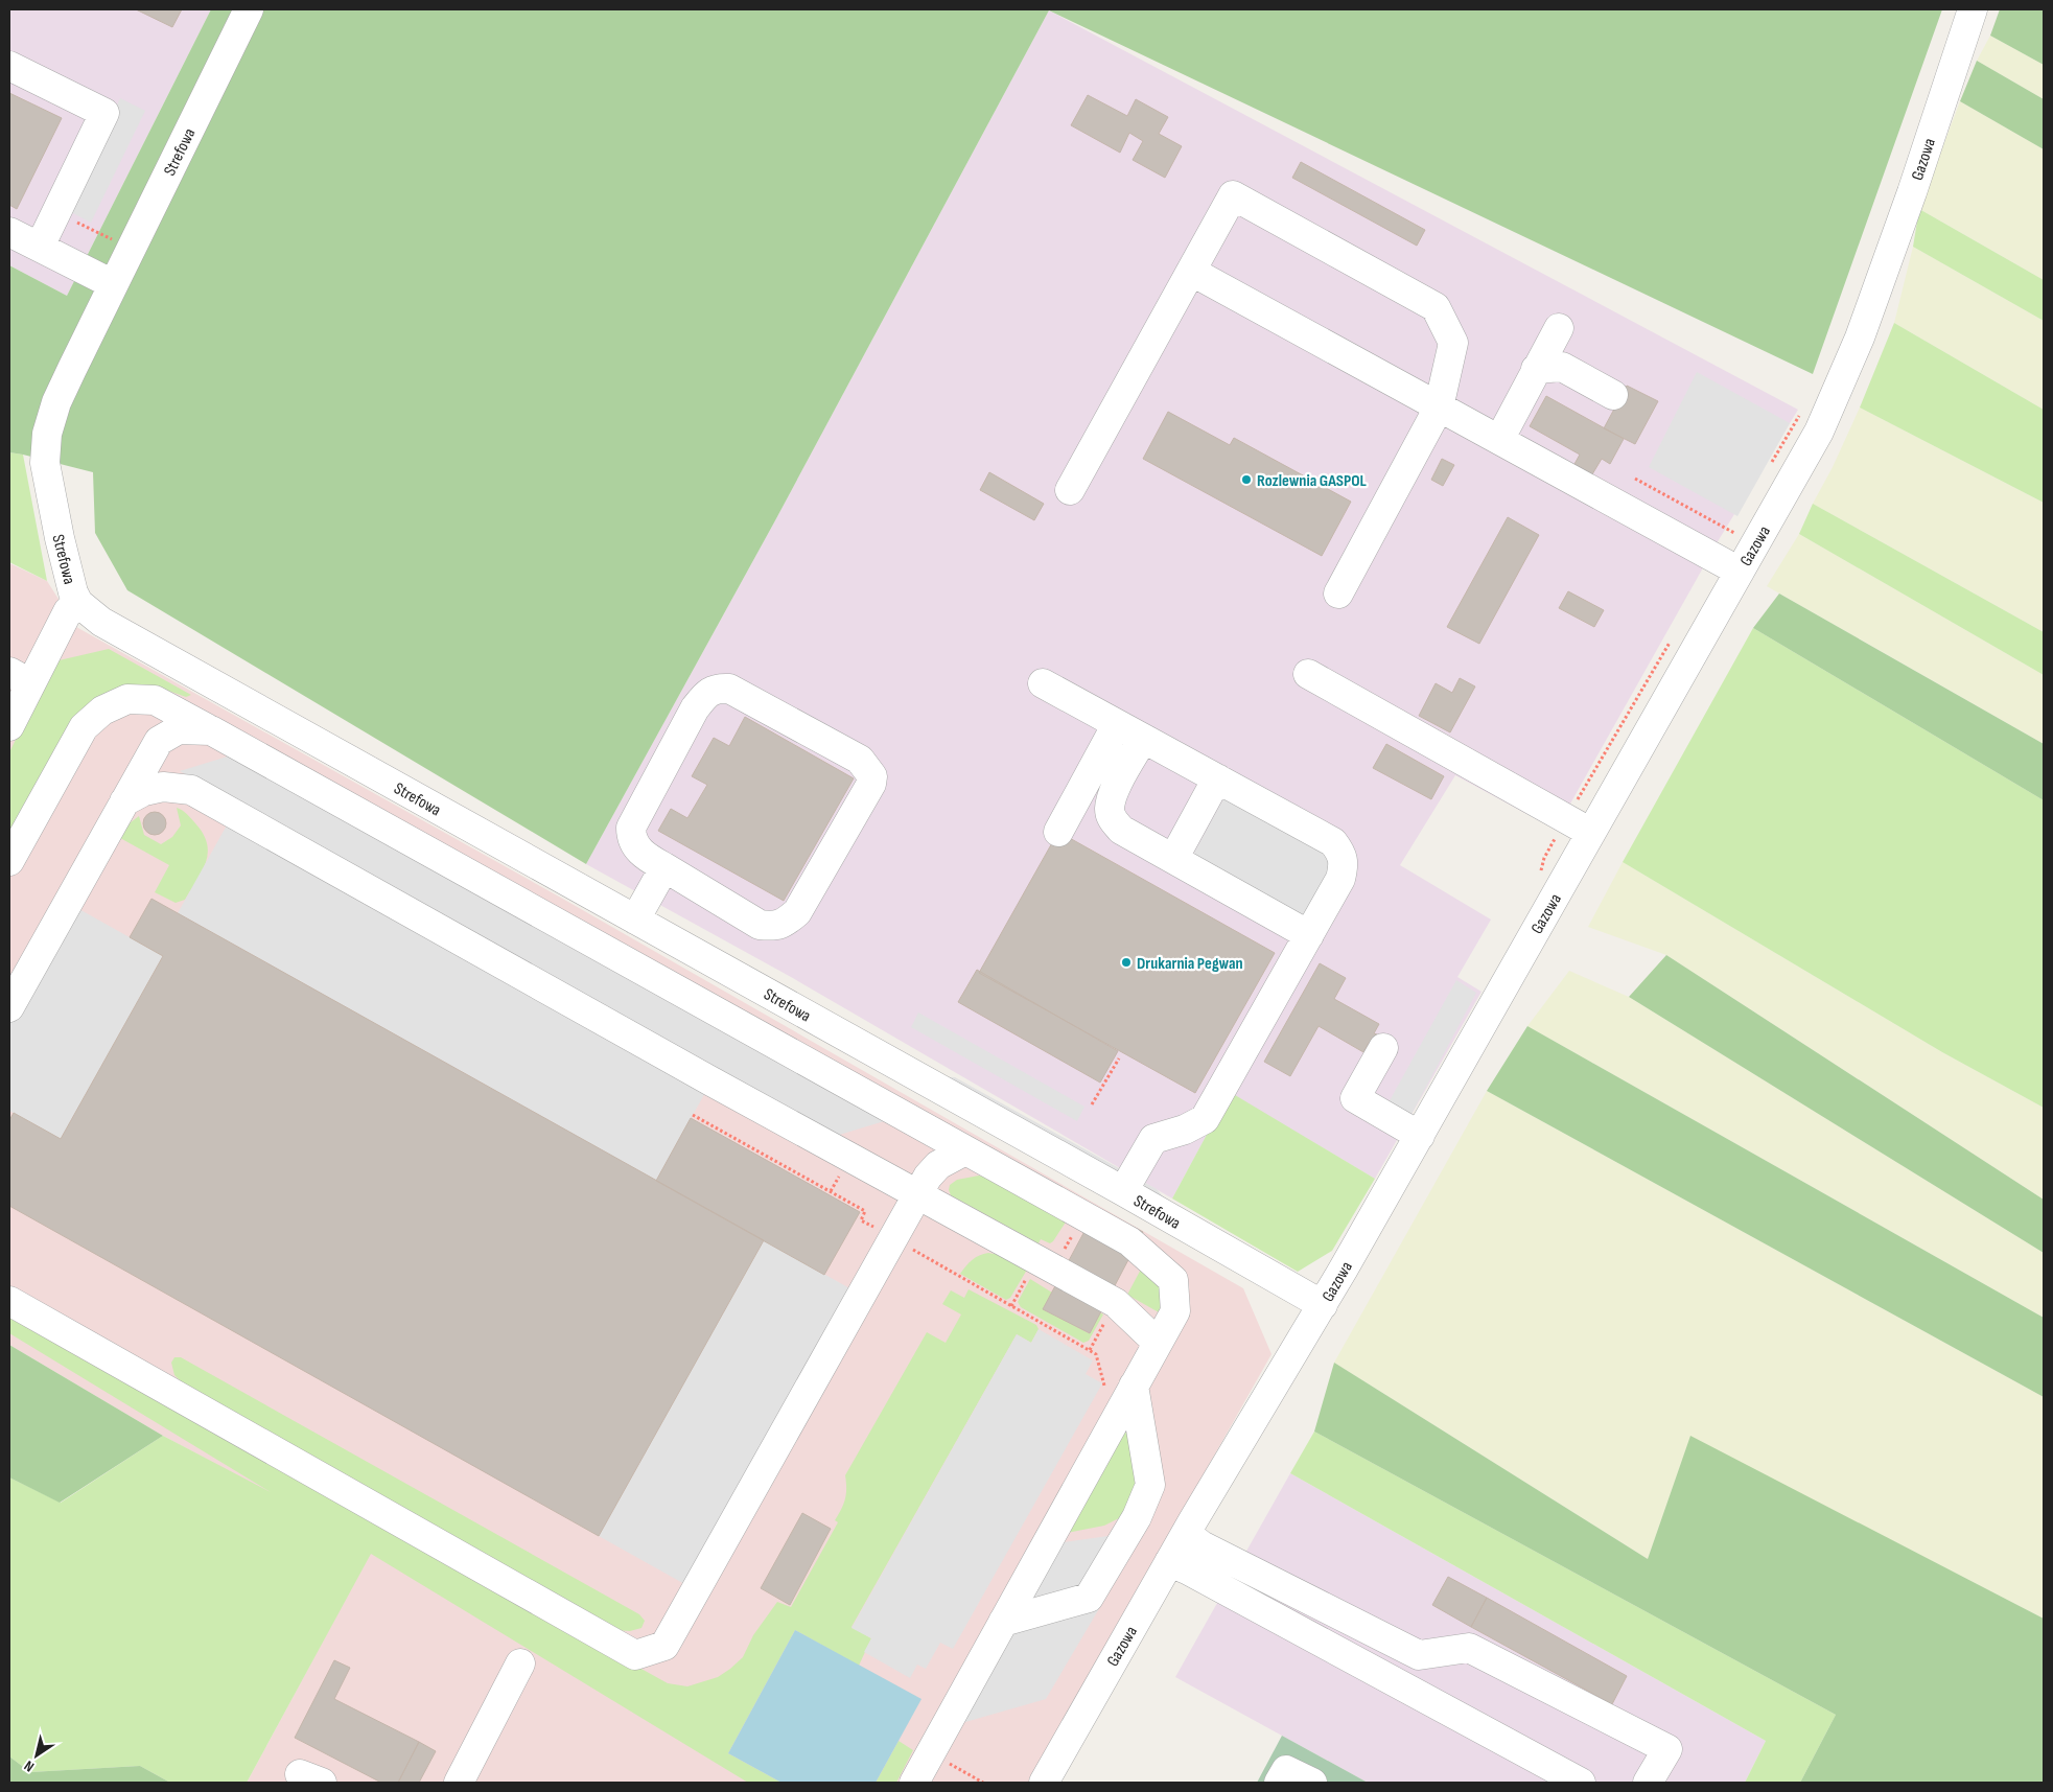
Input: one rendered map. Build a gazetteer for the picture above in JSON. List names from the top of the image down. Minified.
{"streets":{"street":["Strefowa","Gazowa"]},"crossings":[["Strefowa","Gazowa"]],"places":["Rozlewnia GASPOL","Drukarnia Pegwan"],"north":"bottom left"}
